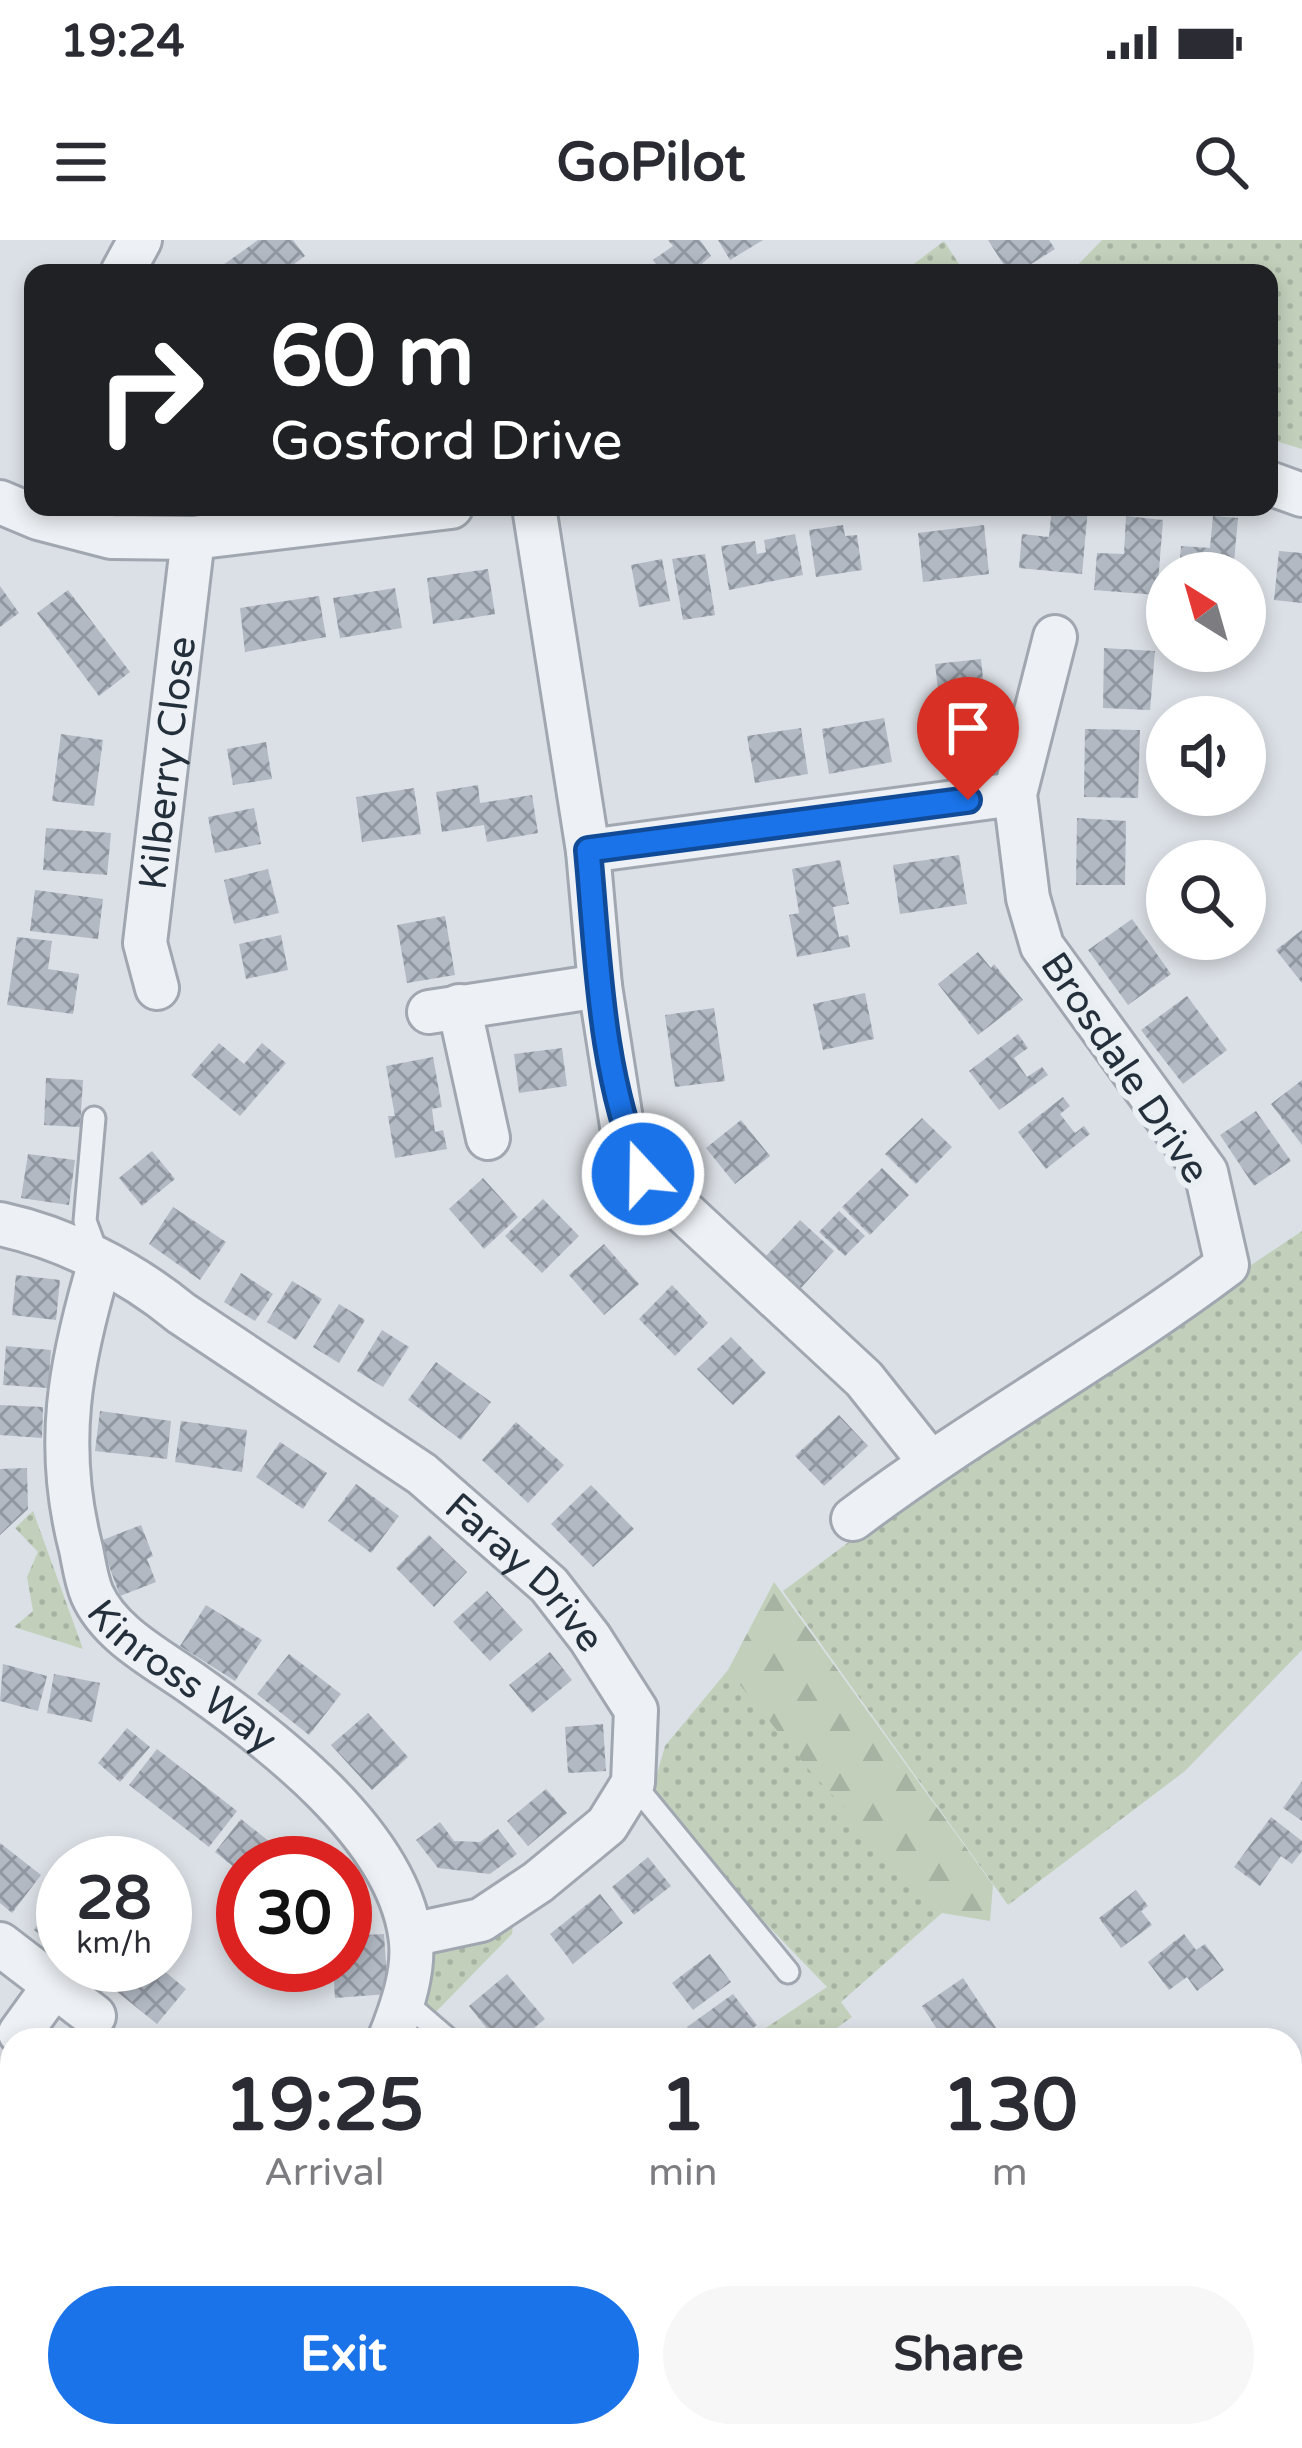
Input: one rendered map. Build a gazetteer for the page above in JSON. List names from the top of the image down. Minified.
{"streets":{"street":["Kilberry Close","Brosdale Drive","Faray Drive","Kinross Way"]},"crossings":[["Faray Drive","Kinross Way"]],"north":"top left","page":{"status":"19:24","header":"GoPilot","turn":["60 m","Gosford Drive"],"speed":"28 km/h","limit":"30","eta":["19:25","Arrival","1","min","130","m"],"buttons":["Exit","Share"]}}
